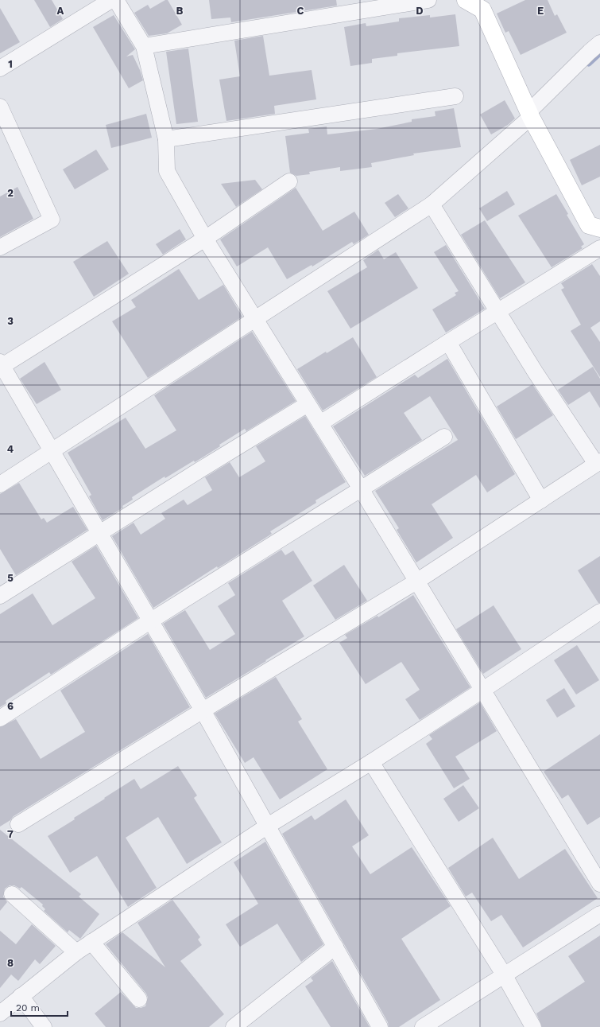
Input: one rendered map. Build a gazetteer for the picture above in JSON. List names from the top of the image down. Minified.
{"scale_bar":"20 m","grid":{"columns":["A","B","C","D","E"],"rows":["1","2","3","4","5","6","7","8"]}}
